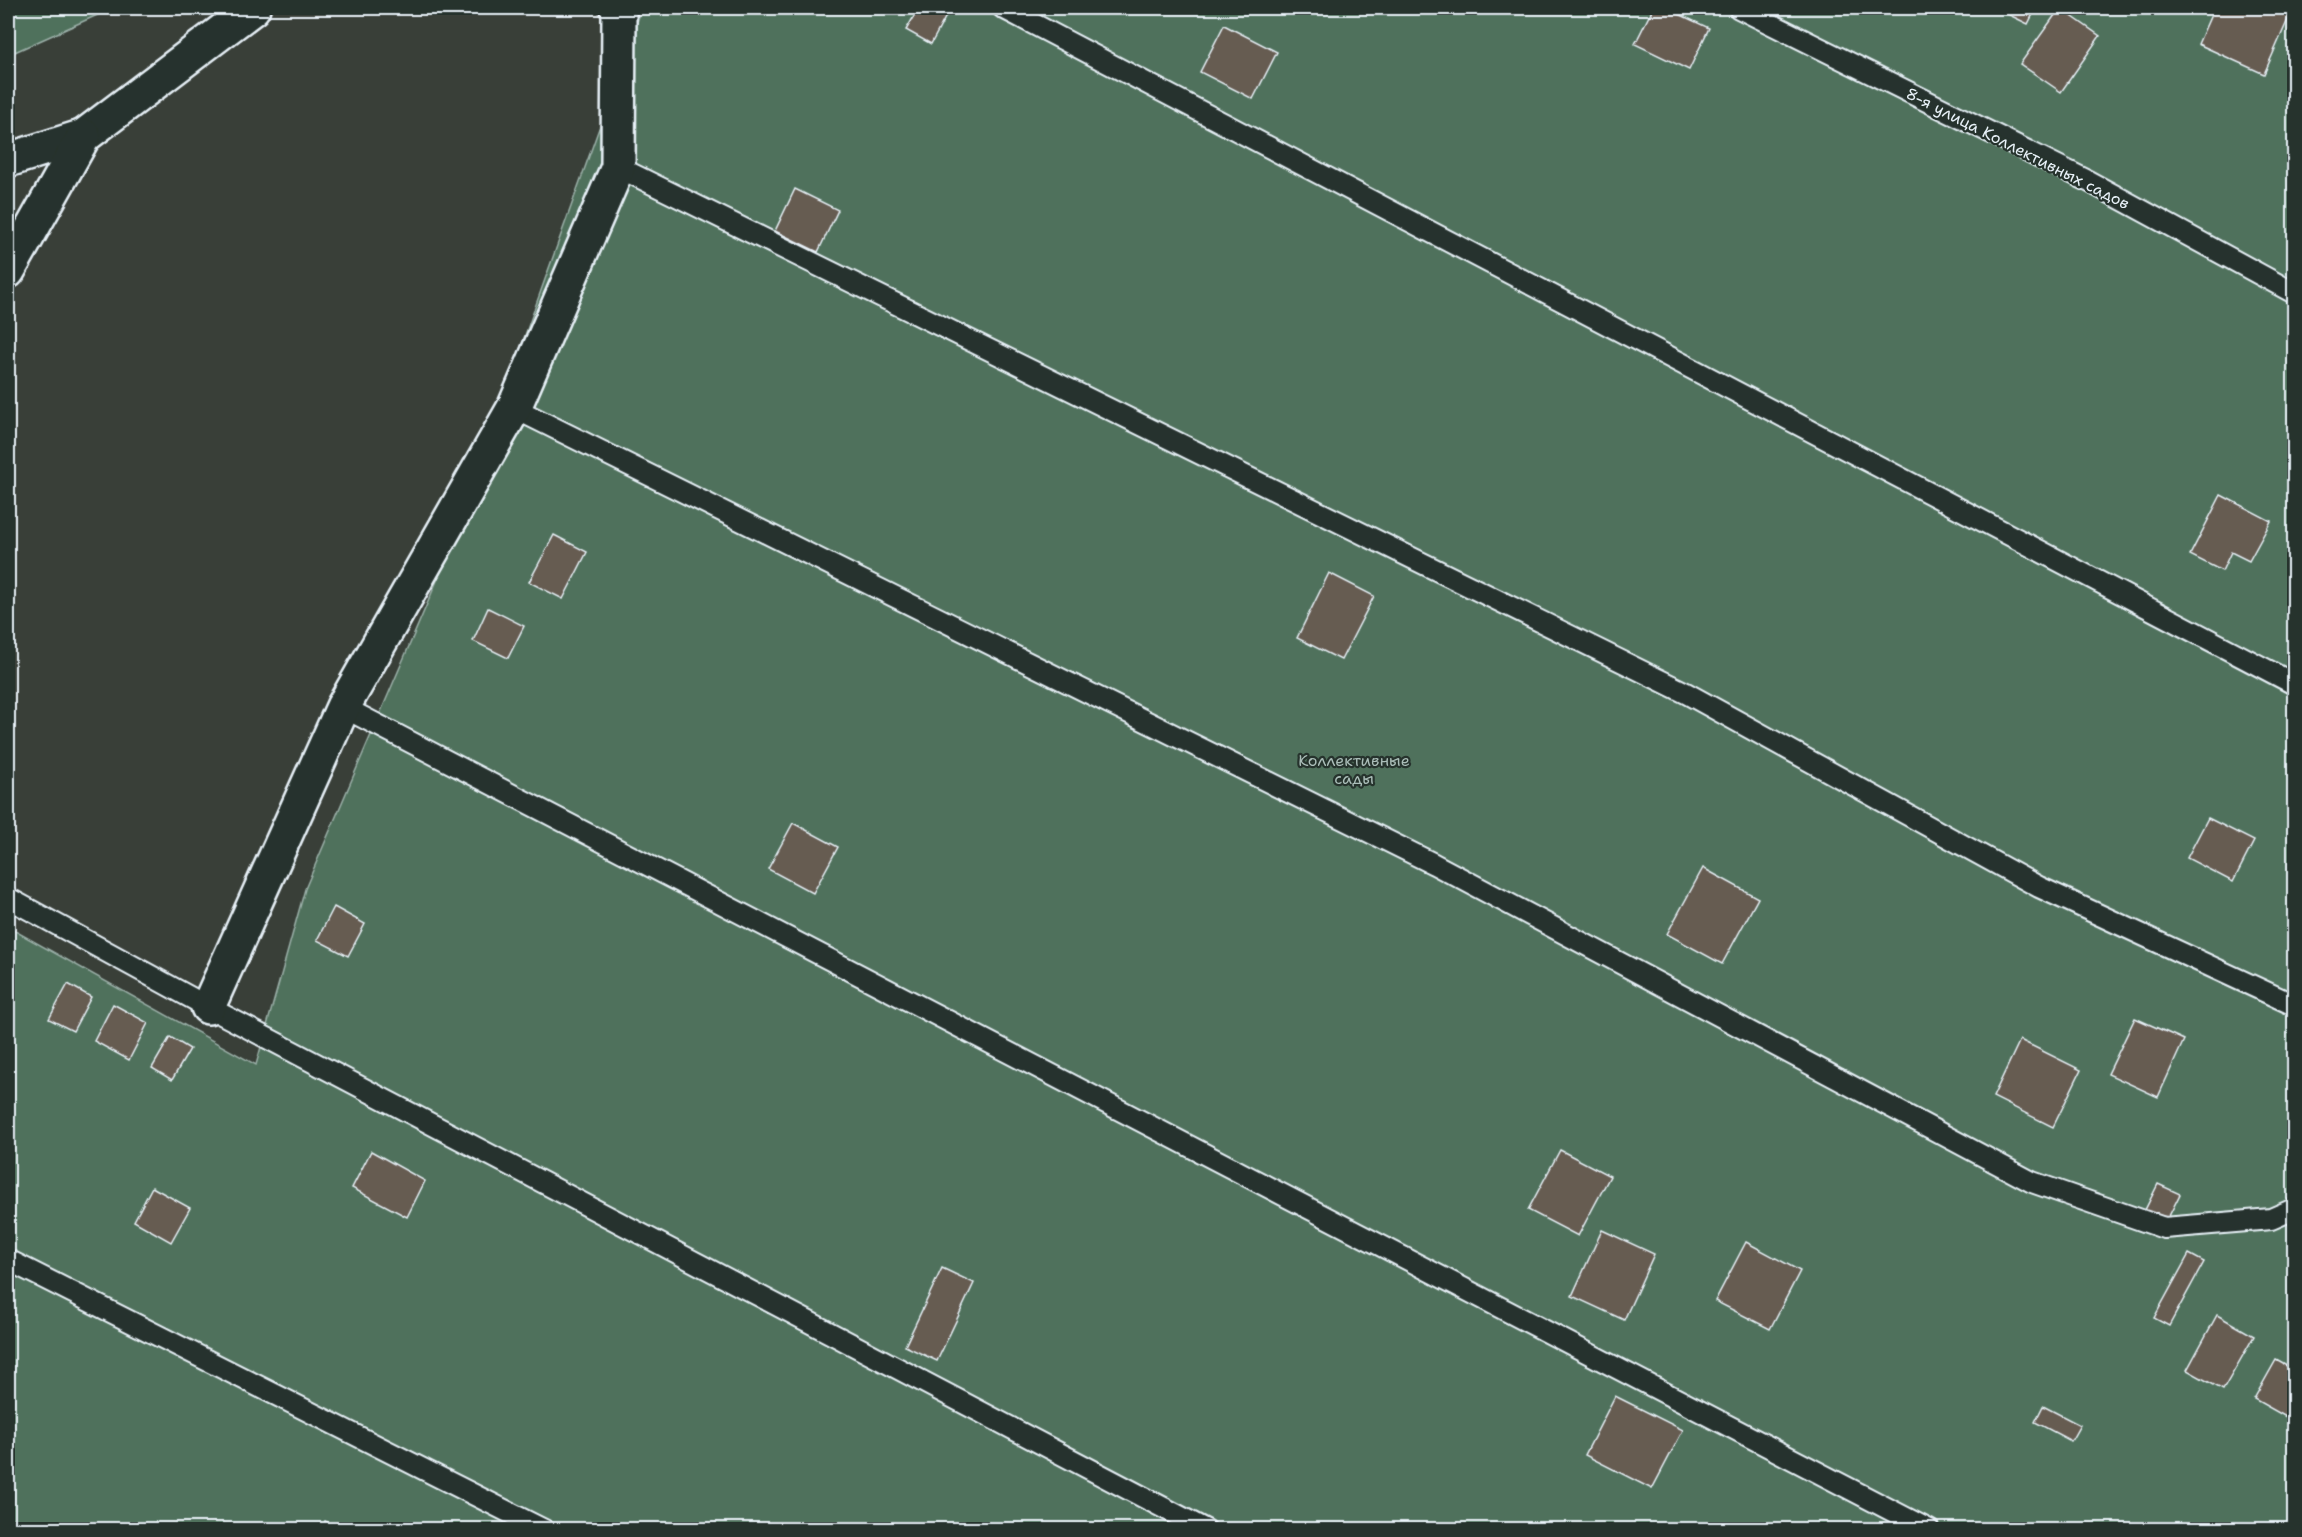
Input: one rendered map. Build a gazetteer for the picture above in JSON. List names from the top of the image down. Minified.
{"streets":{"lane":["8-я улица Коллективных садов"]},"parks":["Коллективные сады"]}
